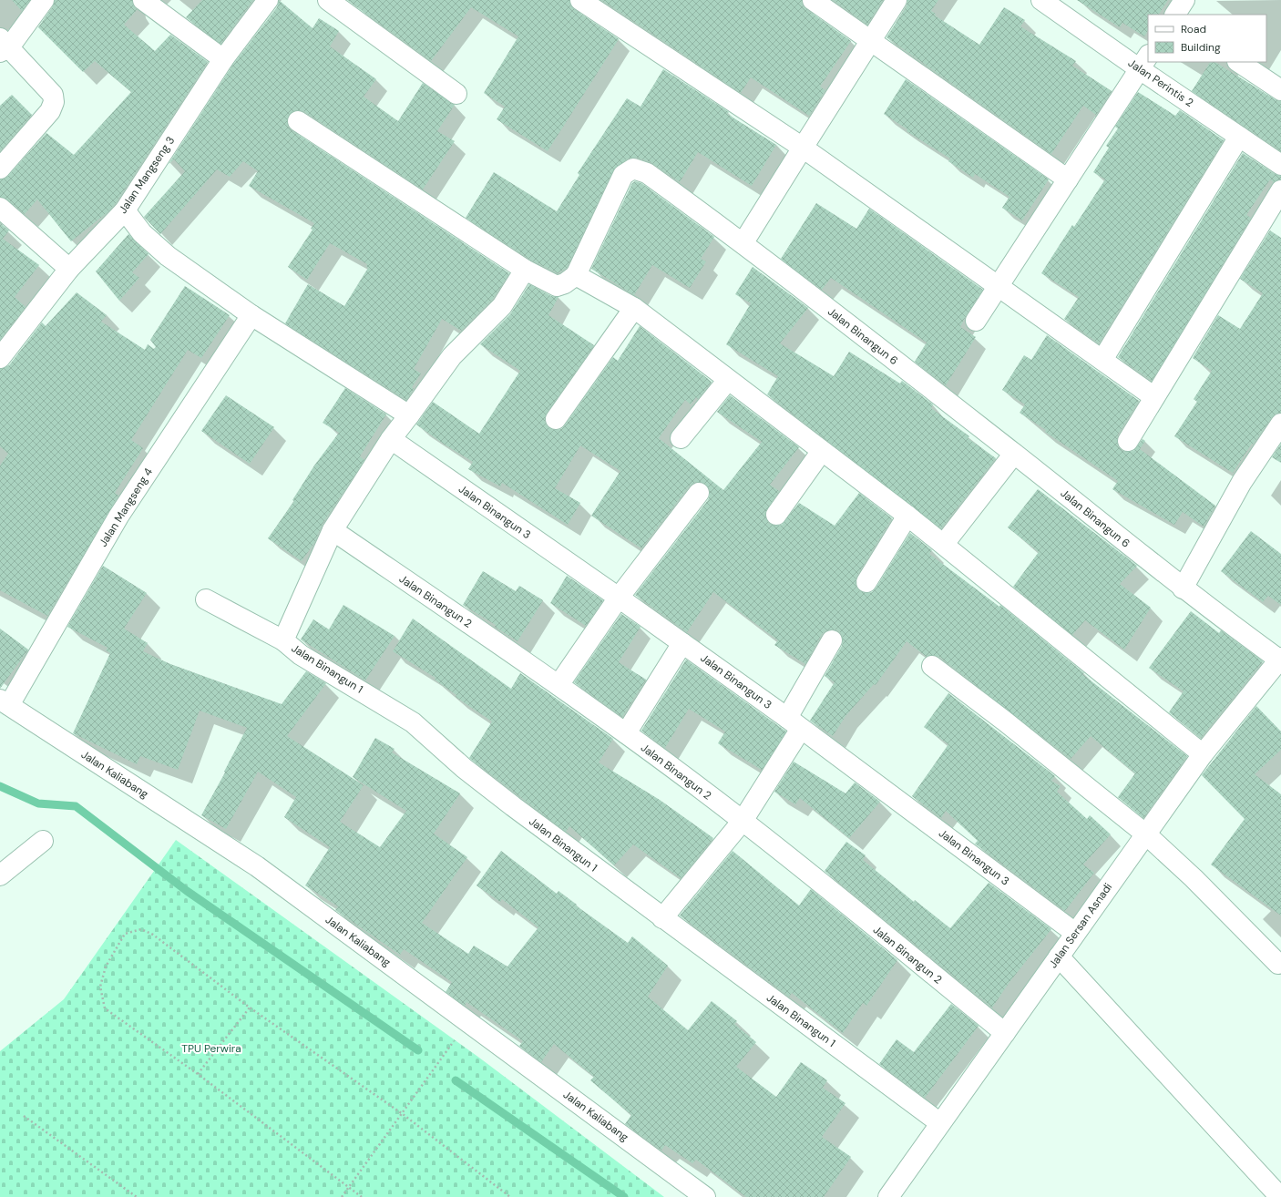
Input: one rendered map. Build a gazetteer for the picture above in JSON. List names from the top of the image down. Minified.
{"streets":{"street":["Jalan Perintis 2","Jalan Mangseng 3","Jalan Binangun 6","Jalan Mangseng 4","Jalan Binangun 3","Jalan Binangun 2","Jalan Binangun 1","Jalan Kaliabang","Jalan Sersan Asnadi"]},"crossings":[["Jalan Binangun 6","Jalan Sersan Asnadi"],["Jalan Mangseng 4","Jalan Kaliabang"],["Jalan Binangun 3","Jalan Binangun 1"],["Jalan Binangun 3","Jalan Sersan Asnadi"],["Jalan Binangun 2","Jalan Binangun 1"],["Jalan Binangun 2","Jalan Sersan Asnadi"],["Jalan Binangun 1","Jalan Sersan Asnadi"]],"parks":["TPU Perwira"],"legend":["Road","Building"]}
